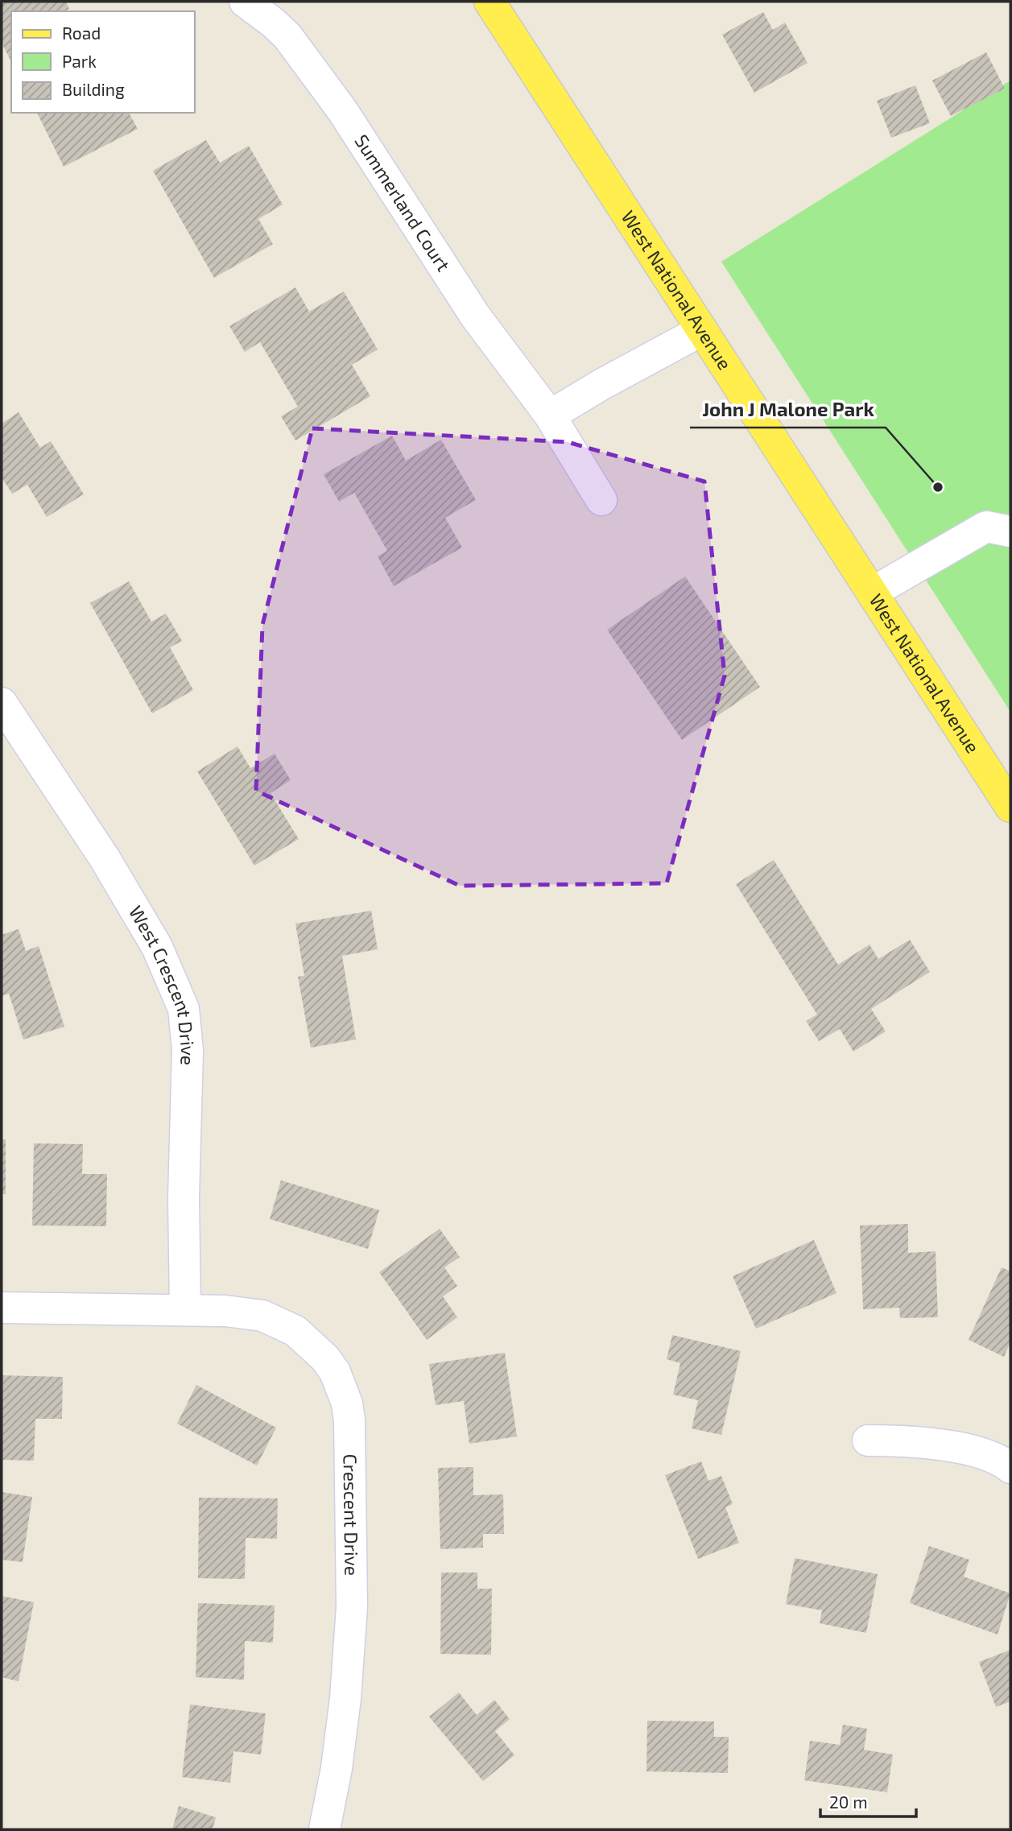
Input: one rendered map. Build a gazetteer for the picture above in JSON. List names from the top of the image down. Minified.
{"streets":{"main road":["West National Avenue"],"street":["Summerland Court","West Crescent Drive","Crescent Drive"]},"crossings":[["West Crescent Drive","Crescent Drive"]],"places":["John J Malone Park"],"legend":["Road","Park","Building"],"scale_bar":"20 m"}
